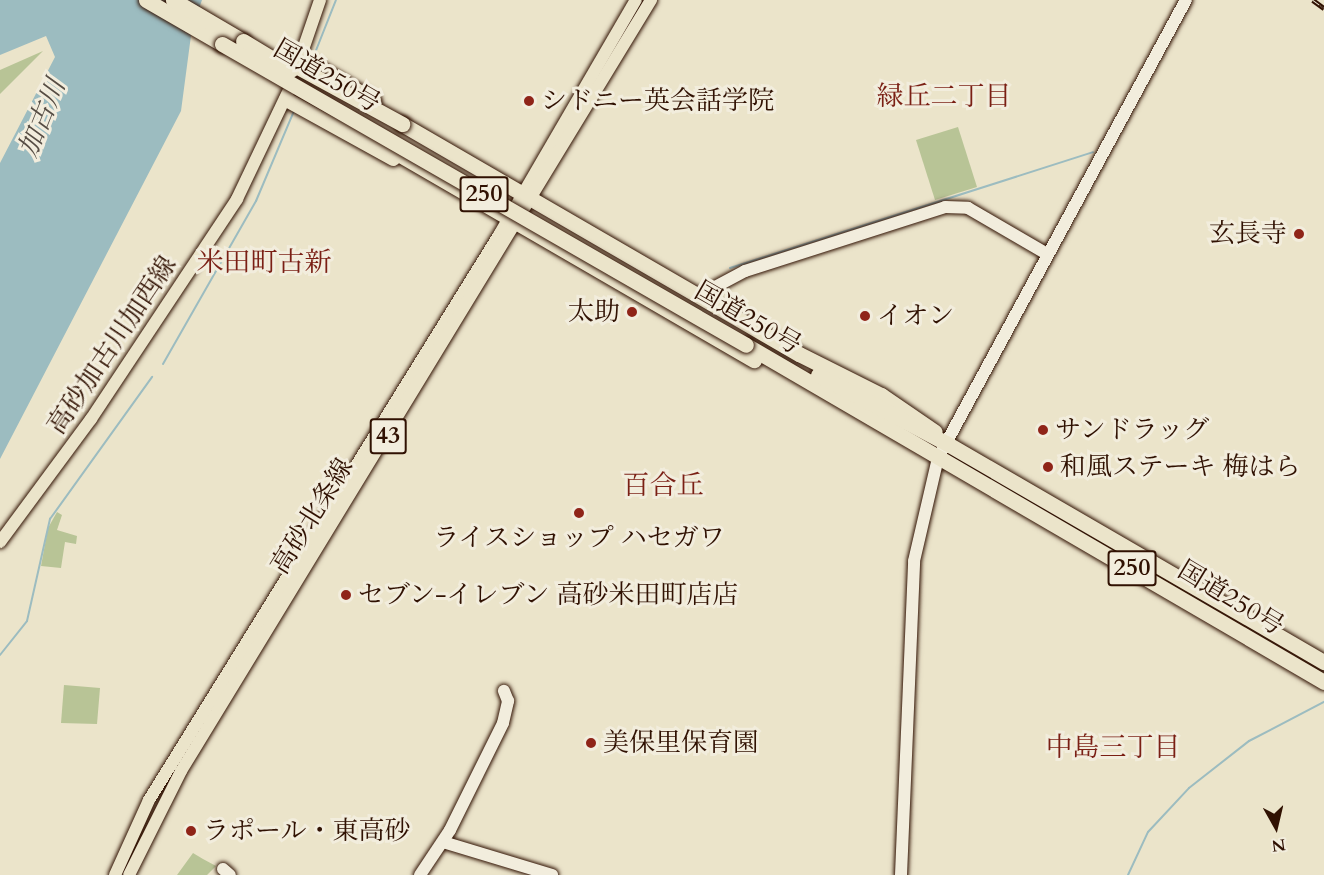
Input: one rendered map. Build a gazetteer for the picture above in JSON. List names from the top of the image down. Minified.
{"streets":{"highway":["国道250号","250"],"main road":["高砂加古川加西線","43","高砂北条線"]},"crossings":[["国道250号","250"],["250","高砂北条線"]],"districts":["緑丘二丁目","米田町古新","百合丘","中島三丁目"],"water":["加古川"],"places":["シドニー英会話学院","玄長寺","太助","イオン","サンドラッグ","和風ステーキ 梅はら","ライスショップ ハセガワ","セブン-イレブン 高砂米田町店店","美保里保育園","ラポール・東高砂"],"north":"bottom"}
